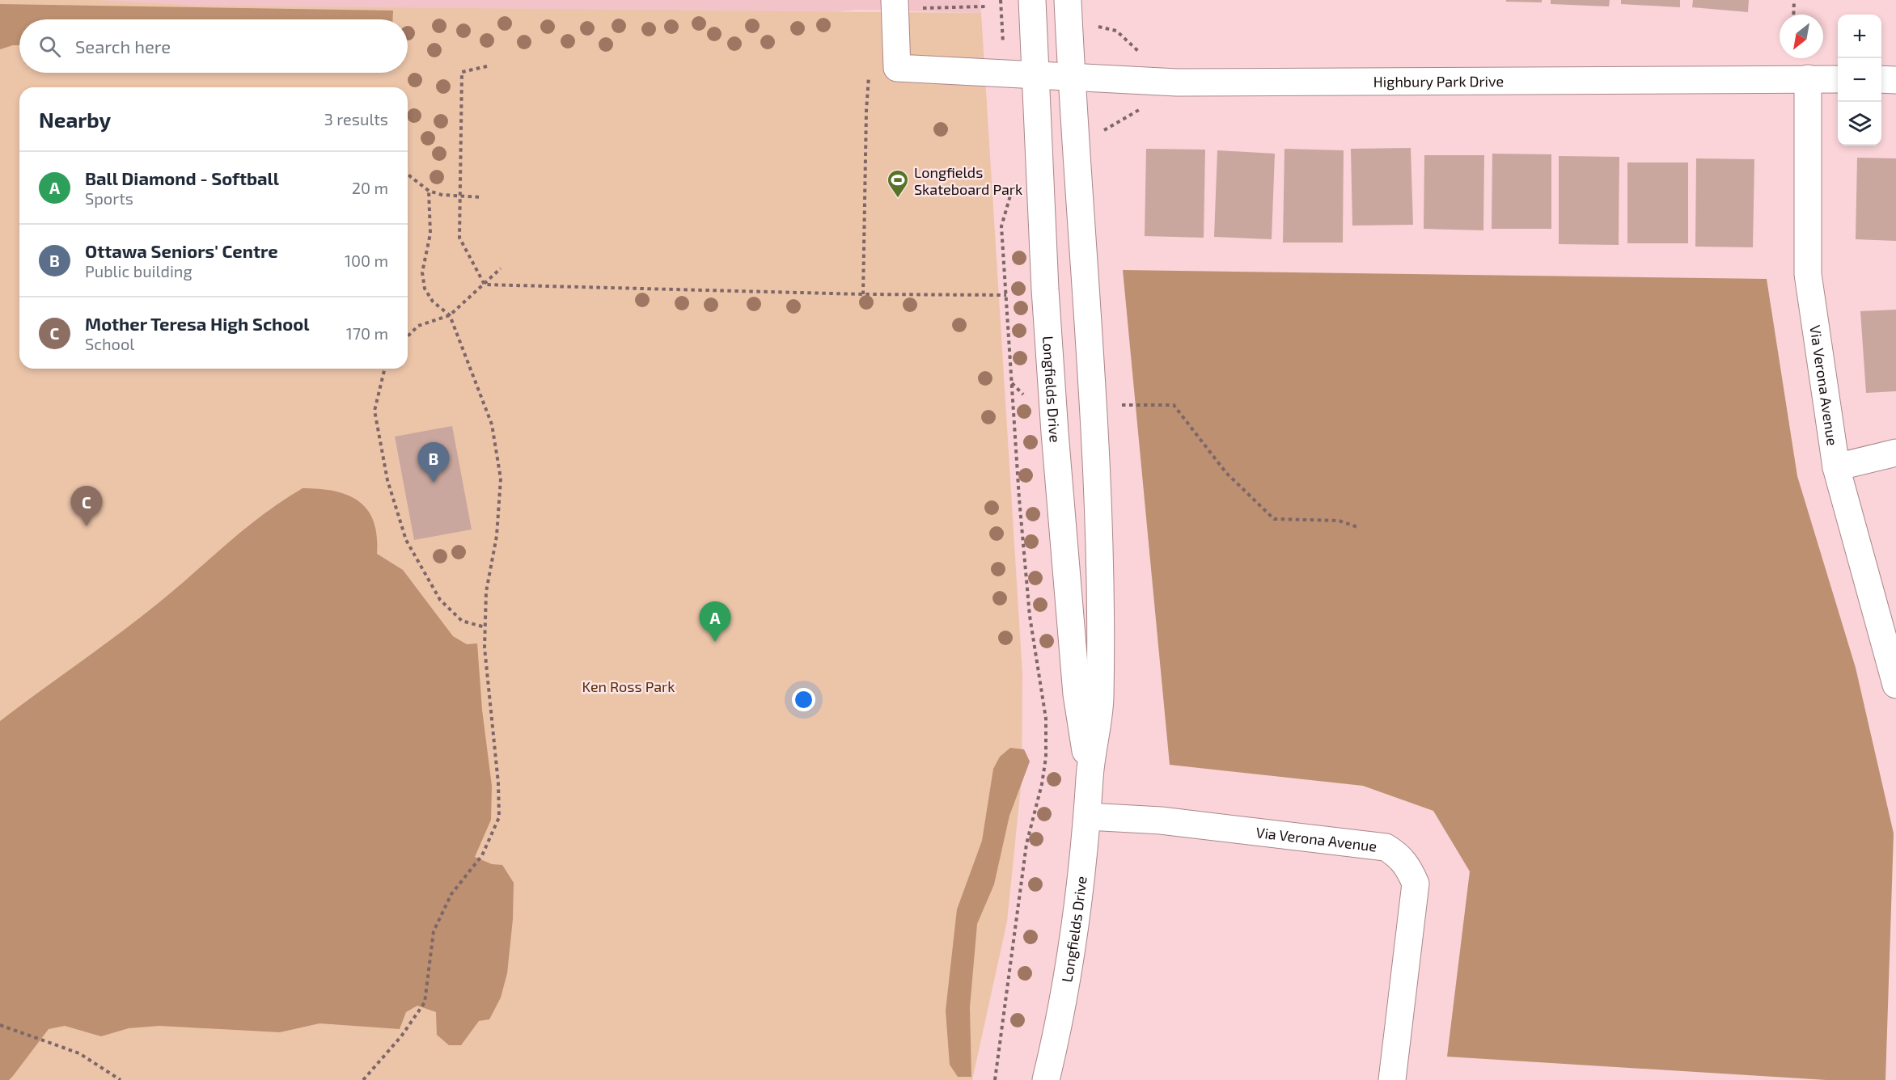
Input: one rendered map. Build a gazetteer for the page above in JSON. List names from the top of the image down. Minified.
{"streets":{"street":["Highbury Park Drive","Via Verona Avenue","Longfields Drive"]},"crossings":[["Highbury Park Drive","Via Verona Avenue"],["Highbury Park Drive","Longfields Drive"],["Via Verona Avenue","Longfields Drive"]],"parks":["Ken Ross Park"],"places":{"sports":["Longfields Skateboard Park"]},"north":"bottom left","page":{"map_buttons":["+","−"],"search":"Search here","heading":["Nearby","3 results"],"list":[{"mark":"A","name":"Ball Diamond - Softball","note":"Sports","value":"20 m"},{"mark":"B","name":"Ottawa Seniors' Centre","note":"Public building","value":"100 m"},{"mark":"C","name":"Mother Teresa High School","note":"School","value":"170 m"}],"pins":["B","C","A"]}}
